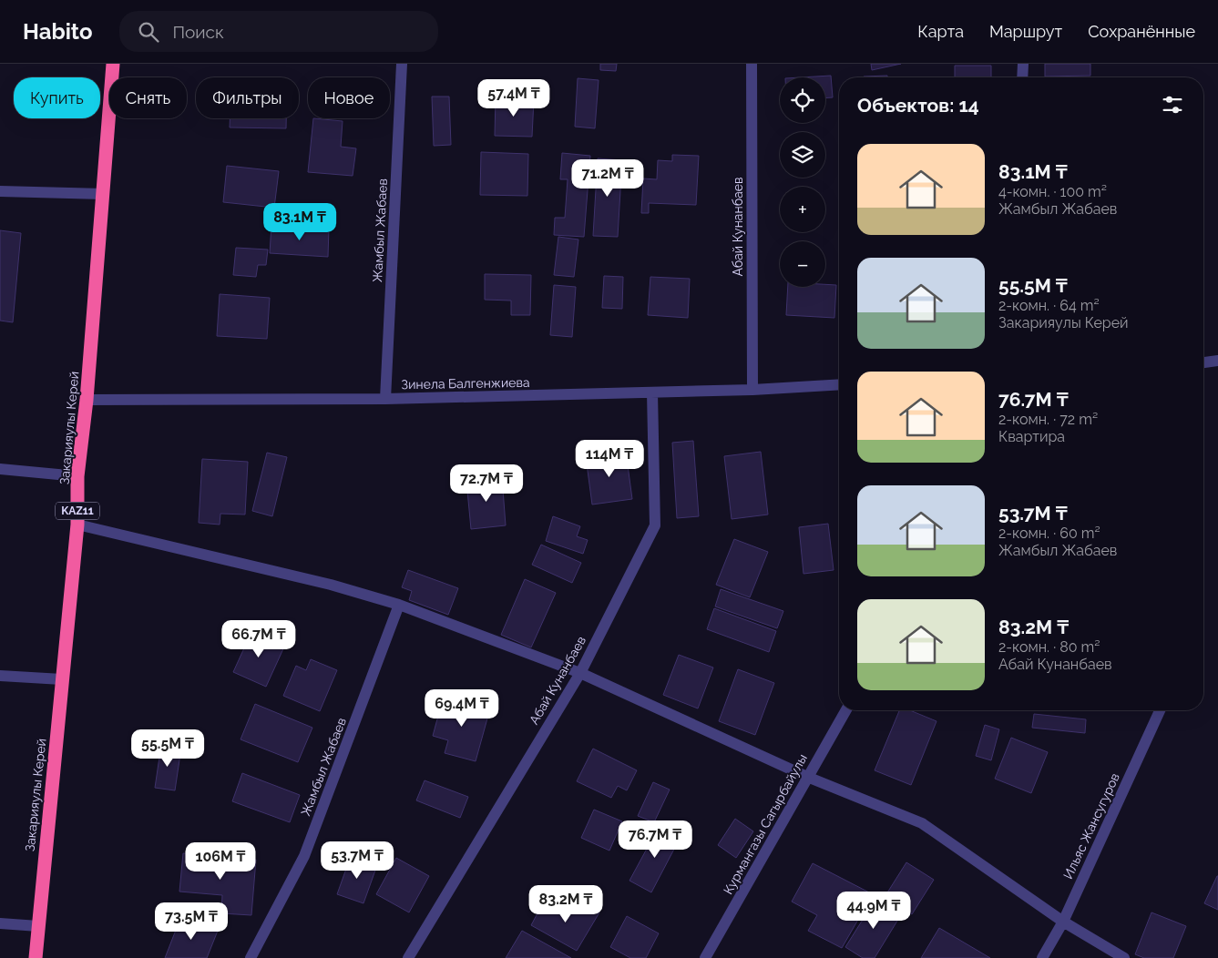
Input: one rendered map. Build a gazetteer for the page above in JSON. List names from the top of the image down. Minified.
{"streets":{"highway":["Закарияулы Керей","KAZ11"],"street":["Абай Кунанбаев","Жамбыл Жабаев","Зинела Балгенжиева","Курмангазы Сагырбайулы","Ильяс Жансугуров"]},"crossings":[["Абай Кунанбаев","Зинела Балгенжиева"],["Жамбыл Жабаев","Зинела Балгенжиева"],["Зинела Балгенжиева","Закарияулы Керей"]],"page":{"header":"Habito","search":"Поиск","nav":["Карта","Маршрут","Сохранённые"],"map_buttons":["+","−"],"chip":["Купить","Снять","Фильтры","Новое"],"heading":"Объектов: 14","price":["57.4M ₸","71.2M ₸","83.1M ₸","114M ₸","72.7M ₸","66.7M ₸","69.4M ₸","55.5M ₸","76.7M ₸","53.7M ₸","106M ₸","83.2M ₸","44.9M ₸","73.5M ₸"],"list":[{"name":"83.1M ₸","note":"4-комн. · 100 m² · Жамбыл Жабаев"},{"name":"55.5M ₸","note":"2-комн. · 64 m² · Закарияулы Керей"},{"name":"76.7M ₸","note":"2-комн. · 72 m² · Квартира"},{"name":"53.7M ₸","note":"2-комн. · 60 m² · Жамбыл Жабаев"},{"name":"83.2M ₸","note":"2-комн. · 80 m² · Абай Кунанбаев"}]}}
